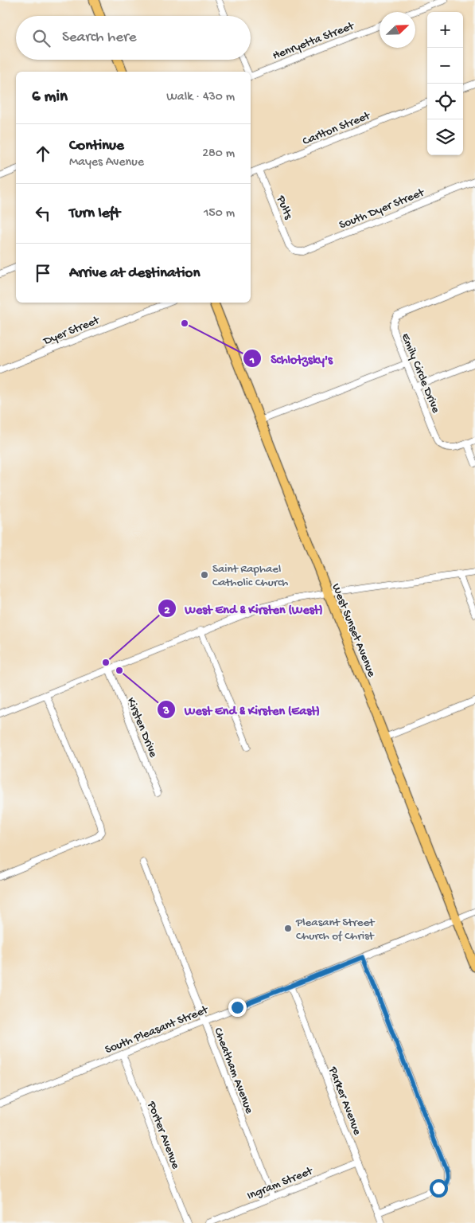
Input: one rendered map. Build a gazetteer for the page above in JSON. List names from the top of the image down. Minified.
{"streets":{"highway":["West Sunset Avenue"],"street":["Henryetta Street","Carlton Street","Pults","South Dyer Street","Dyer Street","Emily Circle Drive","Kirsten Drive","South Pleasant Street","Cheatham Avenue","Parker Avenue","Porter Avenue","Ingram Street"]},"crossings":[["Carlton Street","Pults"],["Pults","South Dyer Street"],["West Sunset Avenue","South Pleasant Street"],["South Pleasant Street","Cheatham Avenue"],["South Pleasant Street","Parker Avenue"],["South Pleasant Street","Porter Avenue"],["Cheatham Avenue","Ingram Street"],["Parker Avenue","Ingram Street"]],"places":["Schlotzsky's","Saint Raphael Catholic Church","West End & Kirsten (West)","West End & Kirsten (East)","Pleasant Street Church of Christ"],"north":"top right","page":{"map_buttons":["+","−"],"search":"Search here","heading":["6 min","Walk · 430 m"],"list":[["Continue","Mayes Avenue","280 m"],["Turn left","150 m"],"Arrive at destination"]}}
